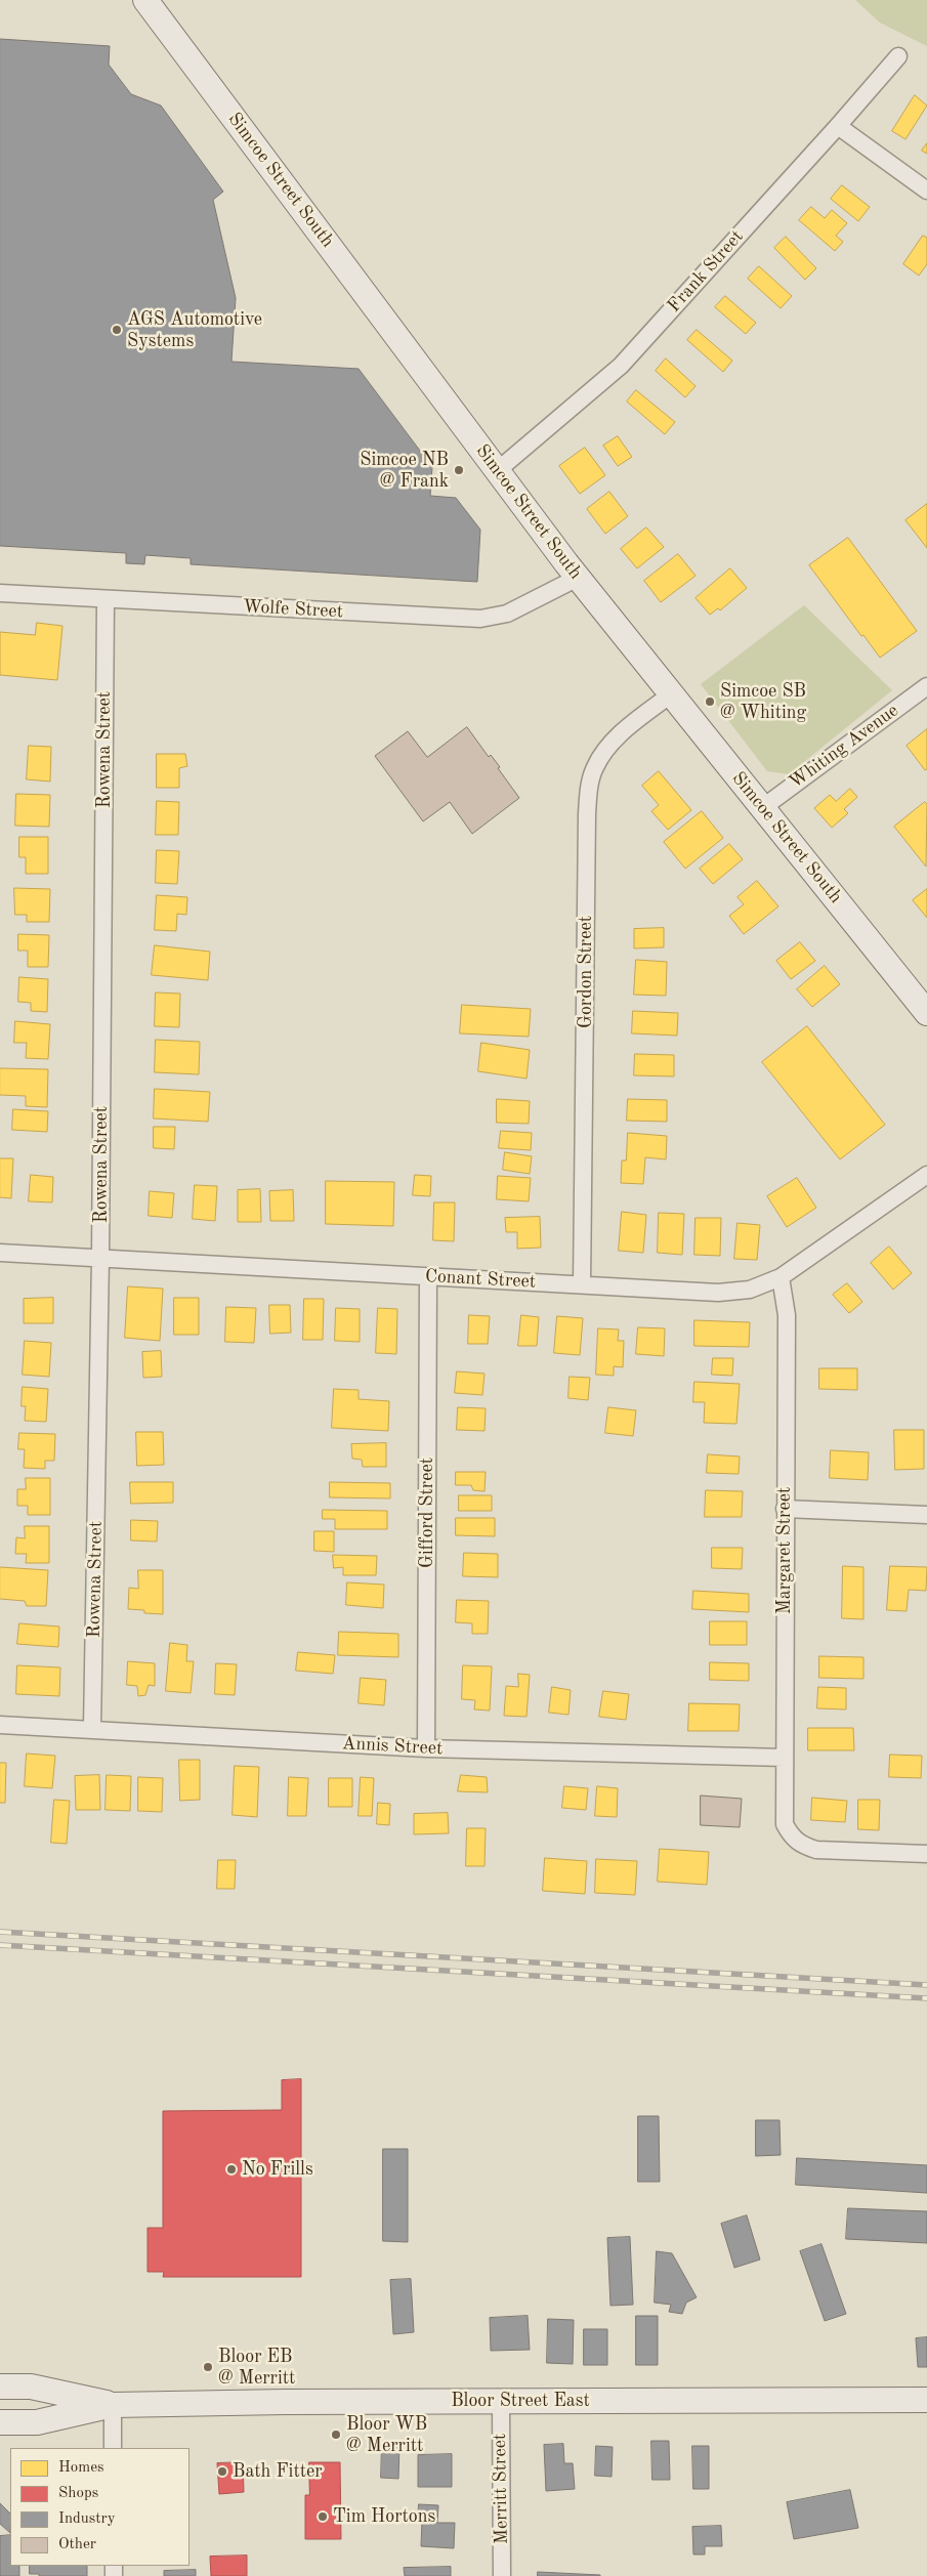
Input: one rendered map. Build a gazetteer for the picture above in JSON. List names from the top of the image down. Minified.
{"streets":{"main road":["Simcoe Street South","Bloor Street East"],"street":["Frank Street","Wolfe Street","Whiting Avenue","Rowena Street","Gordon Street","Conant Street","Gifford Street","Margaret Street","Annis Street","Merritt Street"]},"crossings":[["Simcoe Street South","Frank Street"],["Simcoe Street South","Wolfe Street"],["Simcoe Street South","Whiting Avenue"],["Simcoe Street South","Gordon Street"],["Wolfe Street","Rowena Street"],["Rowena Street","Conant Street"],["Rowena Street","Annis Street"],["Gordon Street","Conant Street"],["Conant Street","Gifford Street"],["Conant Street","Margaret Street"],["Gifford Street","Annis Street"],["Margaret Street","Annis Street"],["Bloor Street East","Merritt Street"]],"places":["AGS Automotive Systems","Simcoe NB @ Frank","Simcoe SB @ Whiting","No Frills","Bloor EB @ Merritt","Bloor WB @ Merritt","Bath Fitter","Tim Hortons"],"legend":["Homes","Shops","Industry","Other"]}
